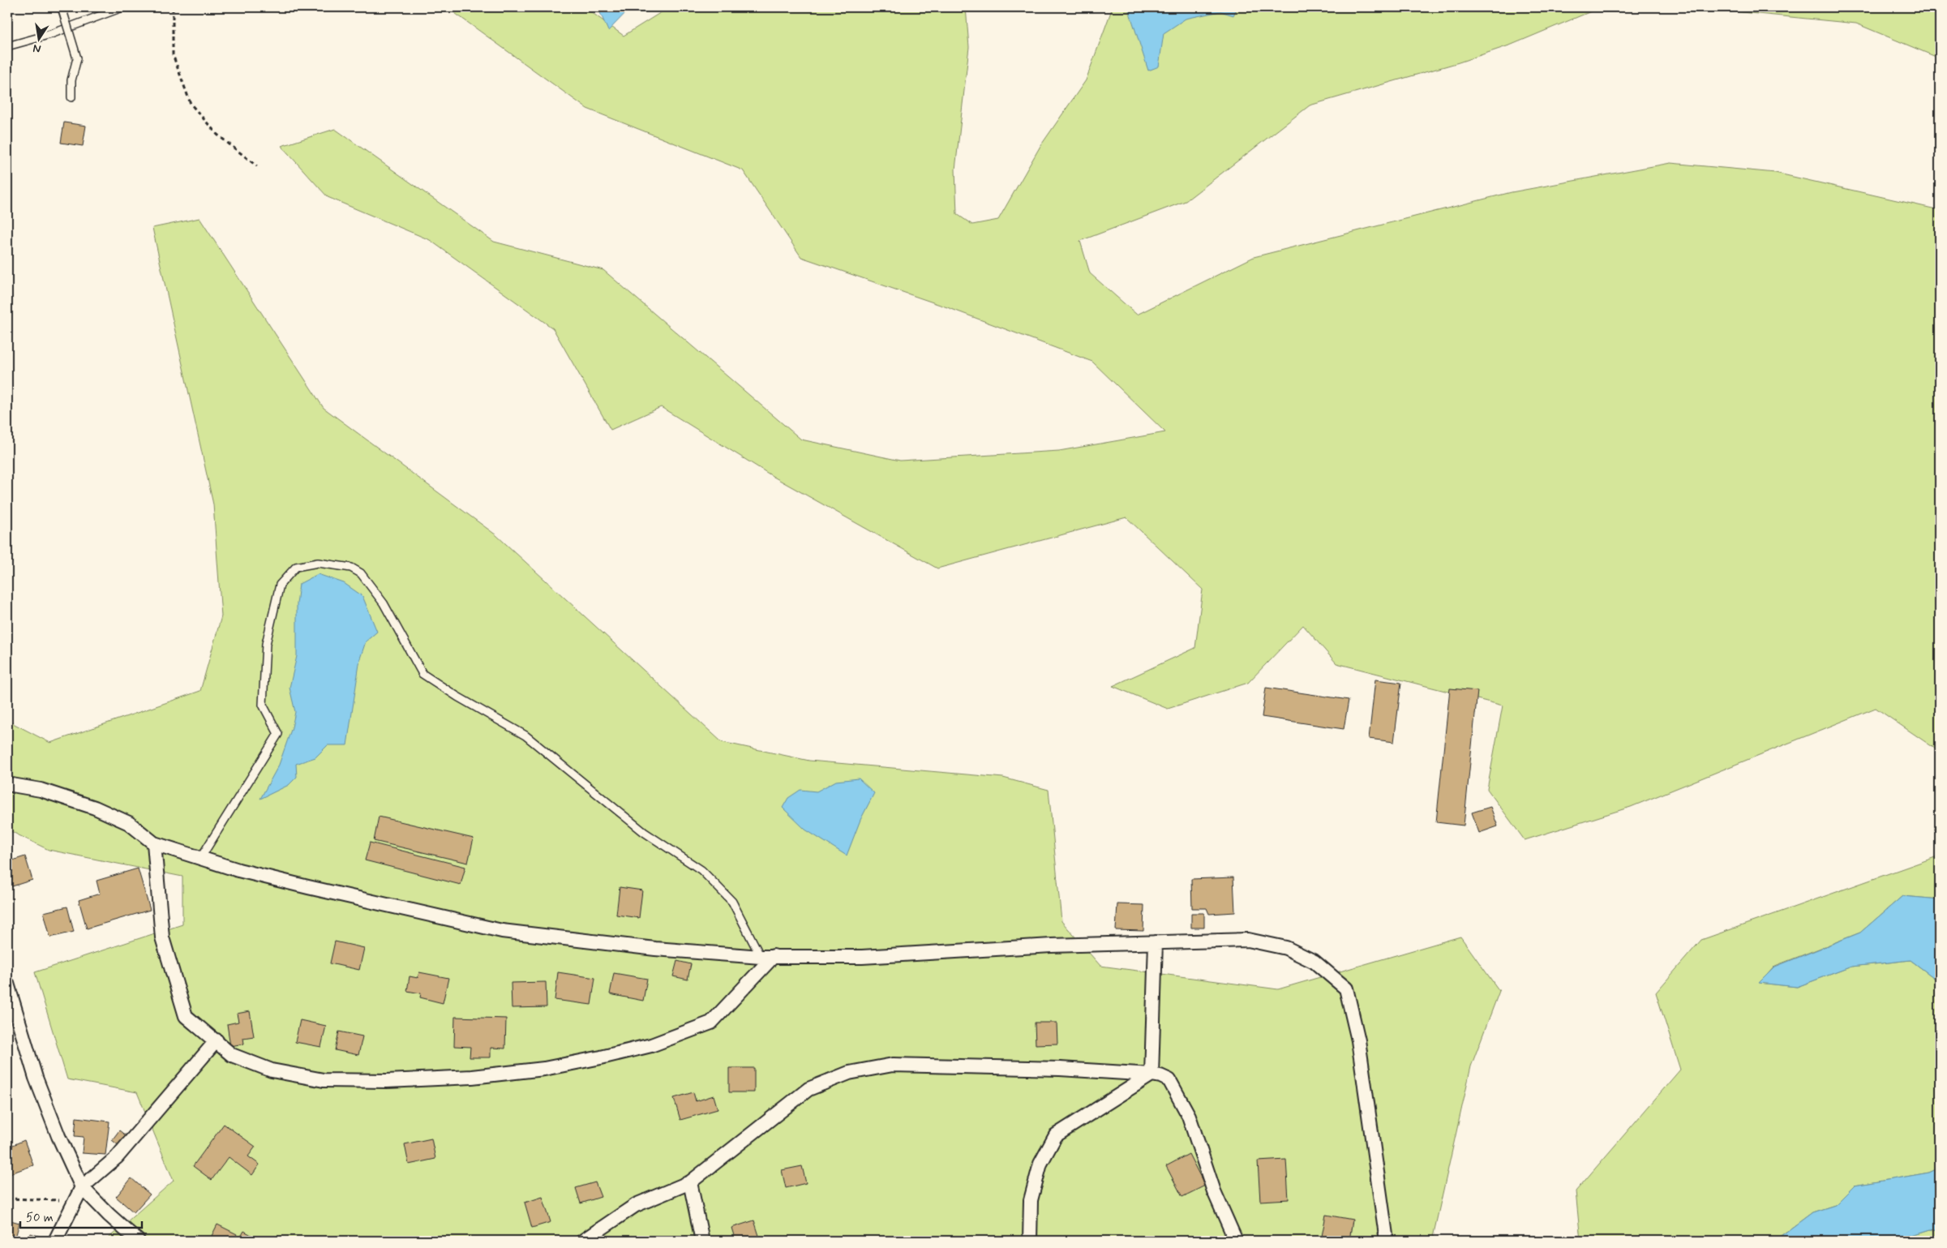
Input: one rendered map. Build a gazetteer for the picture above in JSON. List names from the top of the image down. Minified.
{"scale_bar":"50 m","north":"bottom"}
